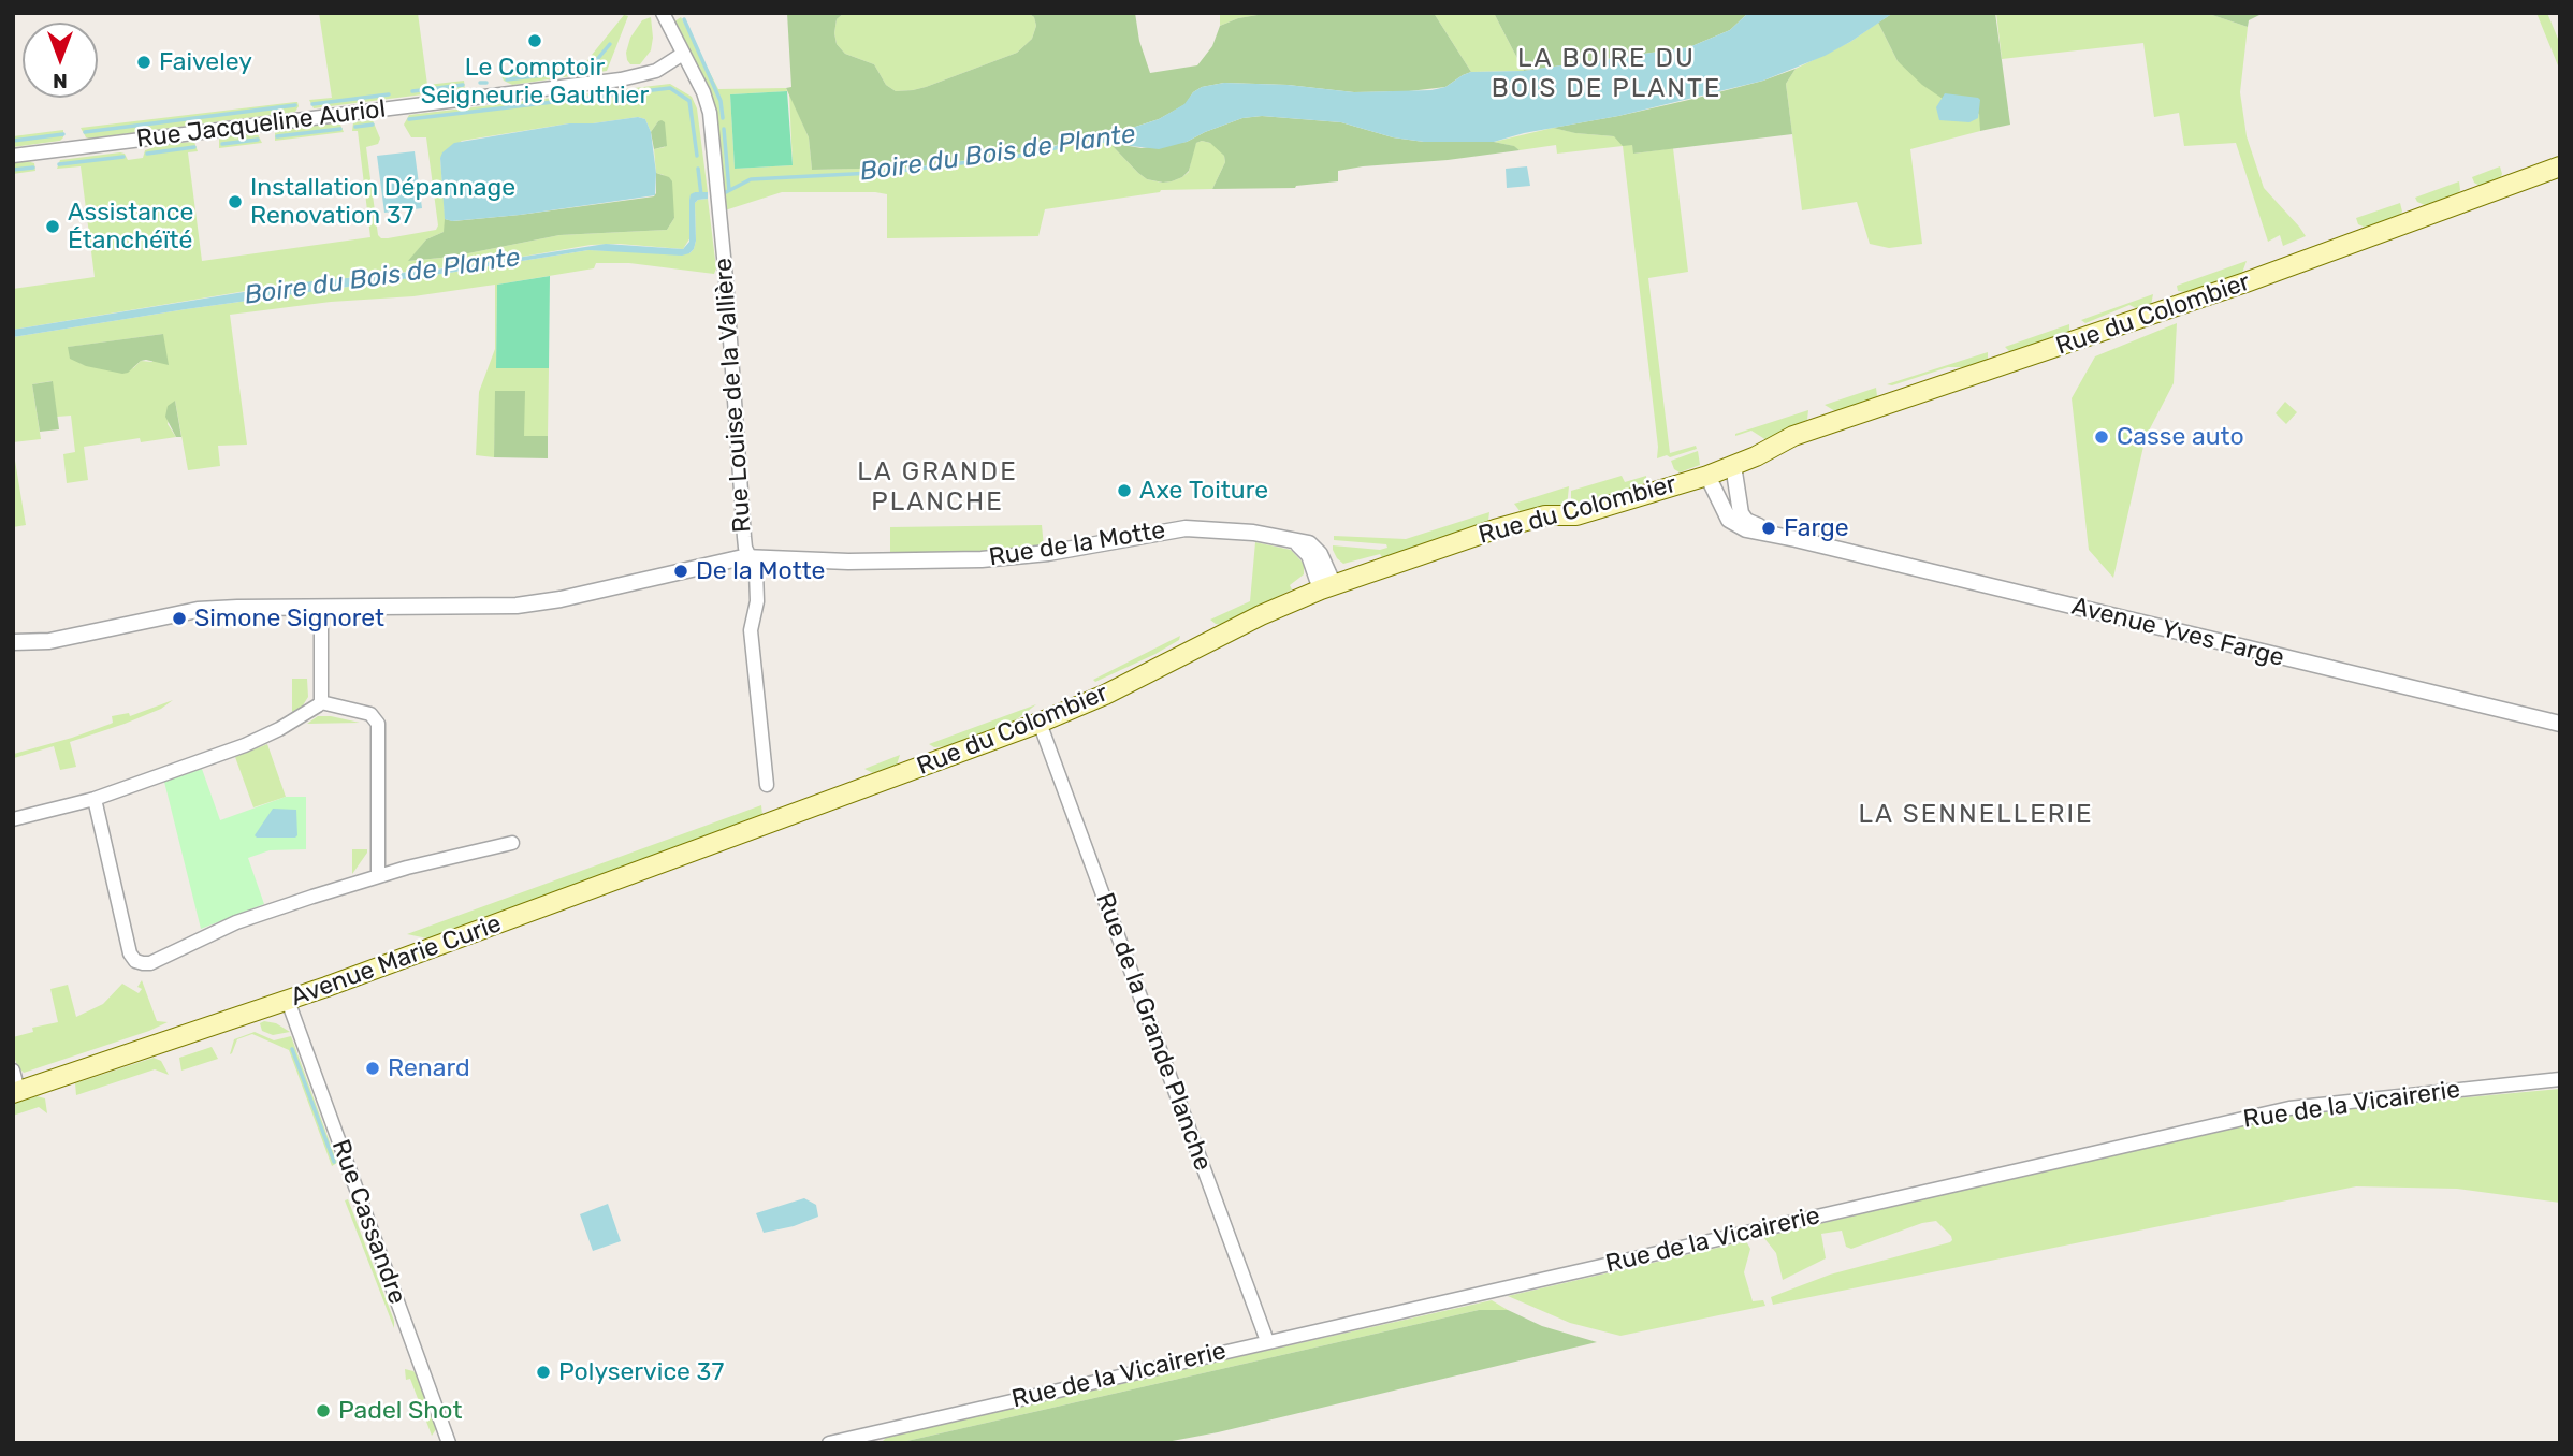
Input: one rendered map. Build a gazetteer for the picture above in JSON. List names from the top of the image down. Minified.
{"streets":{"main road":["Rue du Colombier","Avenue Marie Curie"],"street":["Rue Jacqueline Auriol","Rue Louise de la Vallière","Rue de la Motte","Avenue Yves Farge","Rue de la Grande Planche","Rue de la Vicairerie","Rue Cassandre"]},"crossings":[["Rue Jacqueline Auriol","Rue Louise de la Vallière"],["Rue du Colombier","Rue de la Motte"],["Rue du Colombier","Avenue Yves Farge"],["Rue du Colombier","Avenue Marie Curie"],["Rue du Colombier","Rue de la Grande Planche"],["Rue Louise de la Vallière","Rue de la Motte"],["Avenue Marie Curie","Rue Cassandre"],["Rue de la Grande Planche","Rue de la Vicairerie"]],"districts":["LA BOIRE DU BOIS DE PLANTE","LA GRANDE PLANCHE","LA SENNELLERIE"],"water":["Boire du Bois de Plante"],"places":["Le Comptoir Seigneurie Gauthier","Faiveley","Installation Dépannage Renovation 37","Assistance Étanchéïté","Casse auto","Axe Toiture","Farge","De la Motte","Simone Signoret","Renard","Polyservice 37","Padel Shot"],"north":"bottom"}
